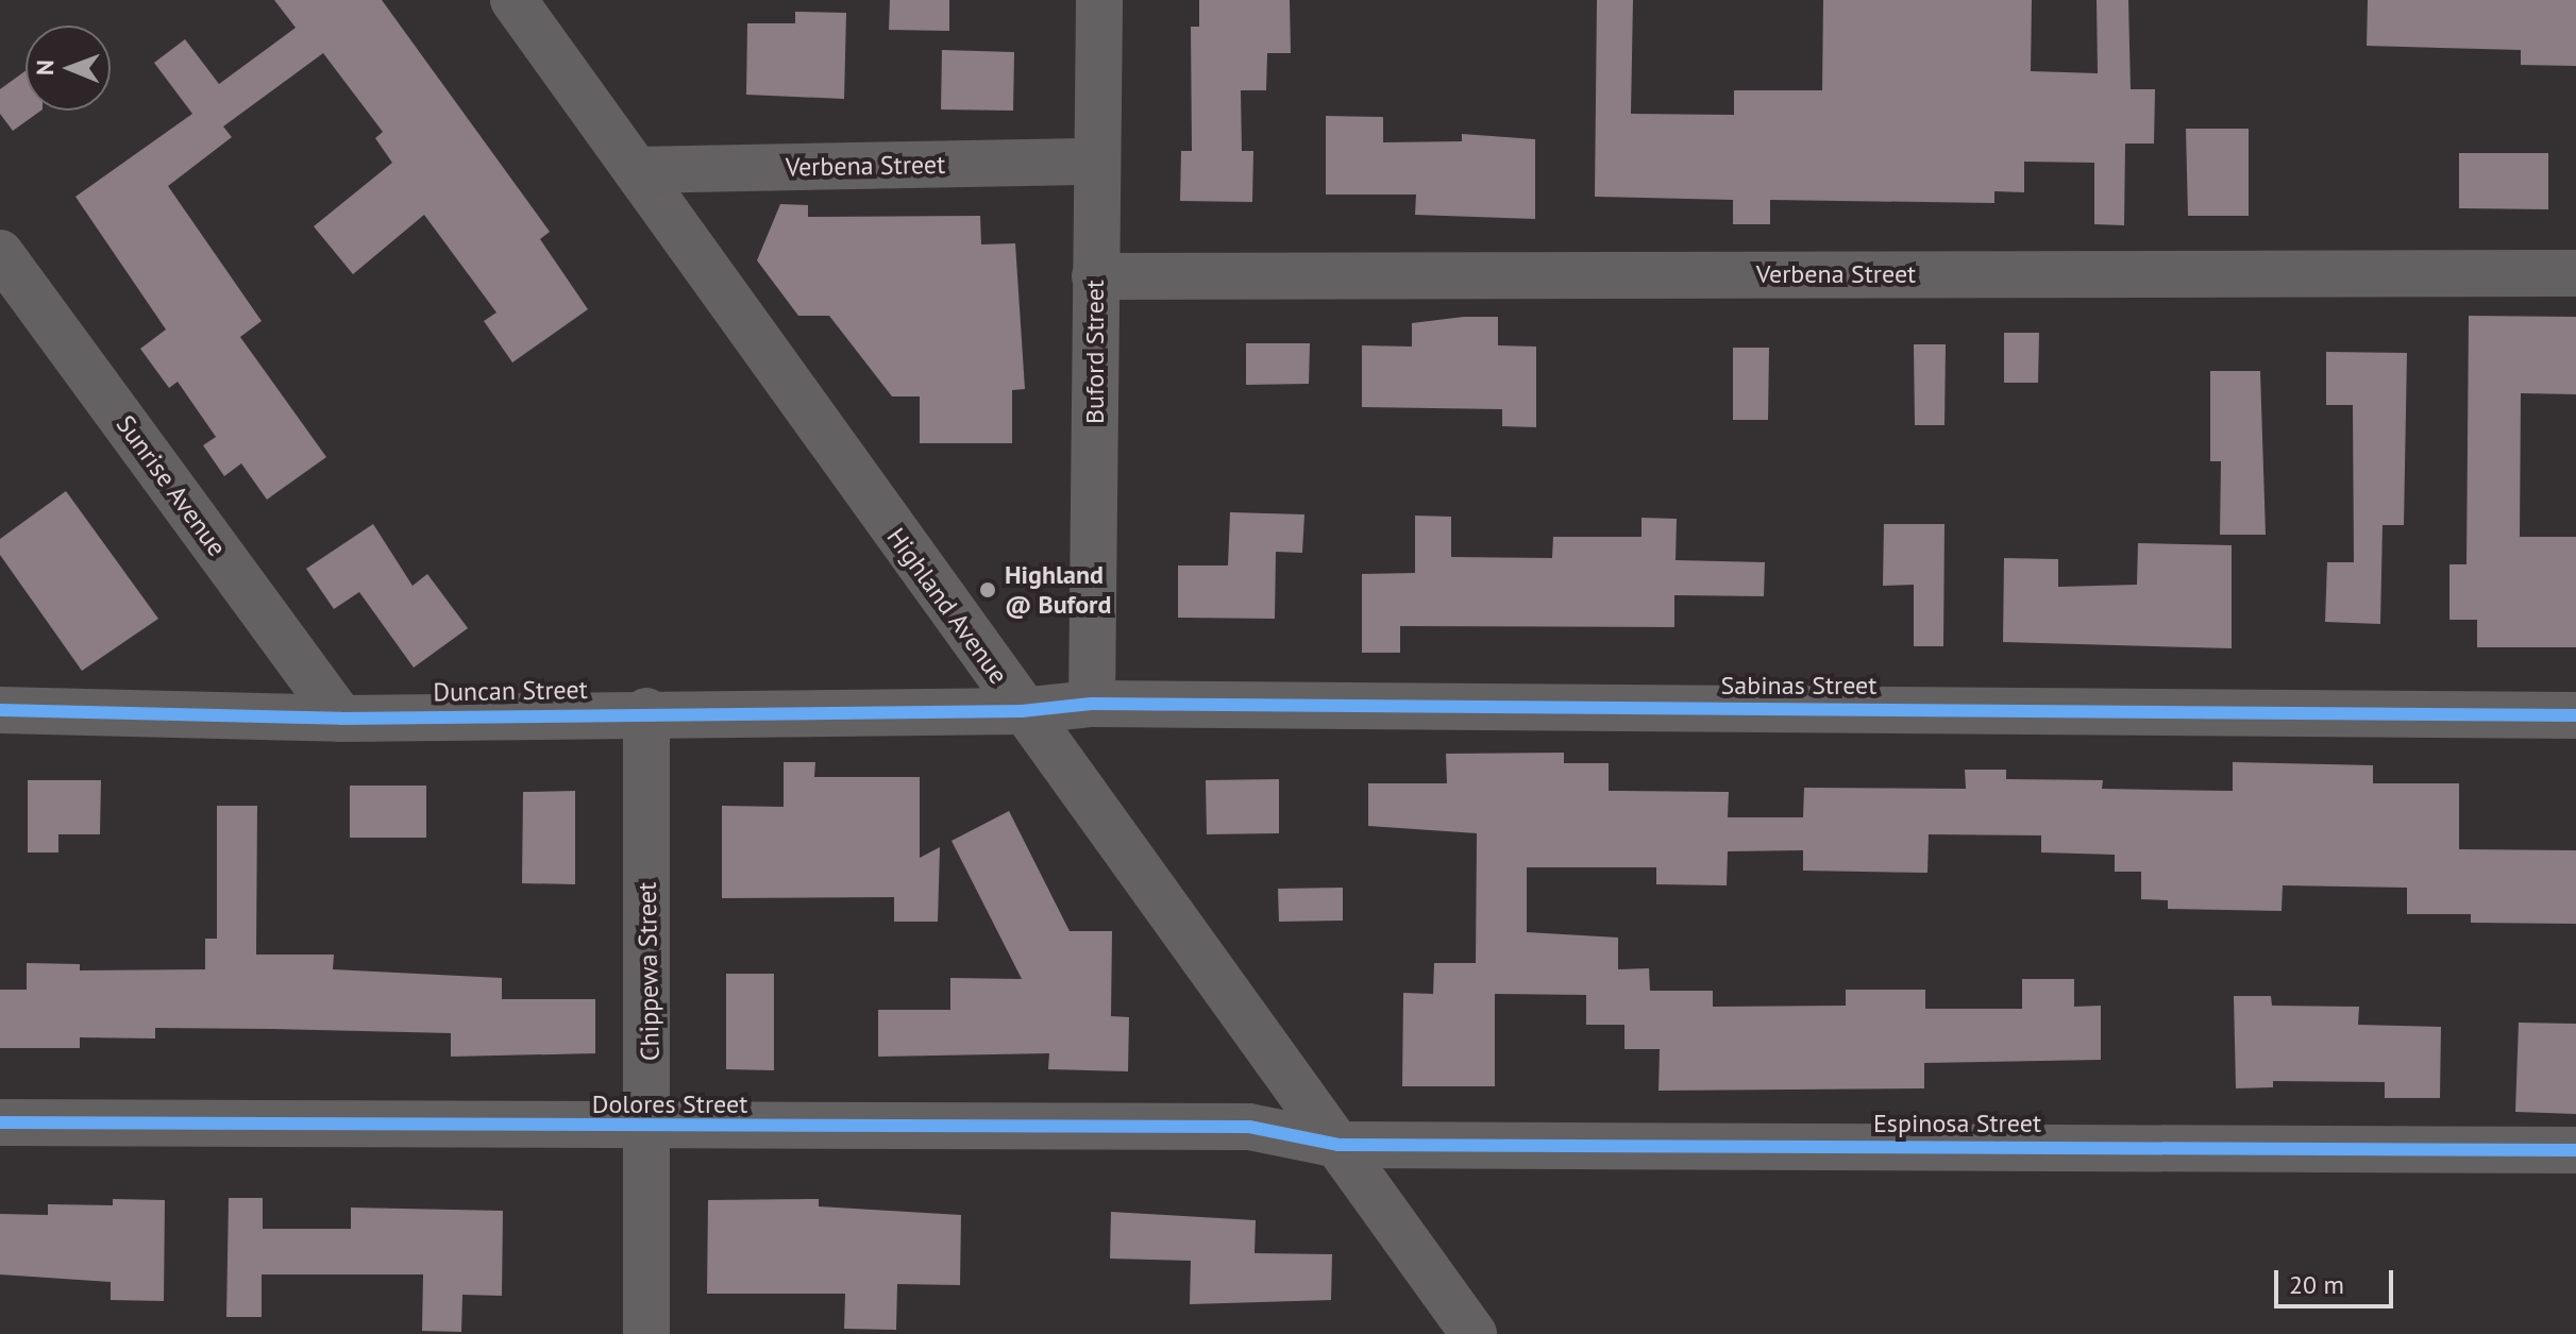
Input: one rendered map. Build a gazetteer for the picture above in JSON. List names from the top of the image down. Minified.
{"streets":{"street":["Verbena Street","Buford Street","Sunrise Avenue","Highland Avenue","Sabinas Street","Duncan Street","Chippewa Street","Dolores Street","Espinosa Street"]},"crossings":[["Verbena Street","Buford Street"],["Verbena Street","Highland Avenue"],["Buford Street","Sabinas Street"],["Sunrise Avenue","Duncan Street"],["Highland Avenue","Sabinas Street"],["Highland Avenue","Duncan Street"],["Highland Avenue","Dolores Street"],["Highland Avenue","Espinosa Street"],["Sabinas Street","Duncan Street"],["Duncan Street","Chippewa Street"],["Chippewa Street","Dolores Street"],["Dolores Street","Espinosa Street"]],"places":["Highland @ Buford"],"scale_bar":"20 m","north":"left"}
